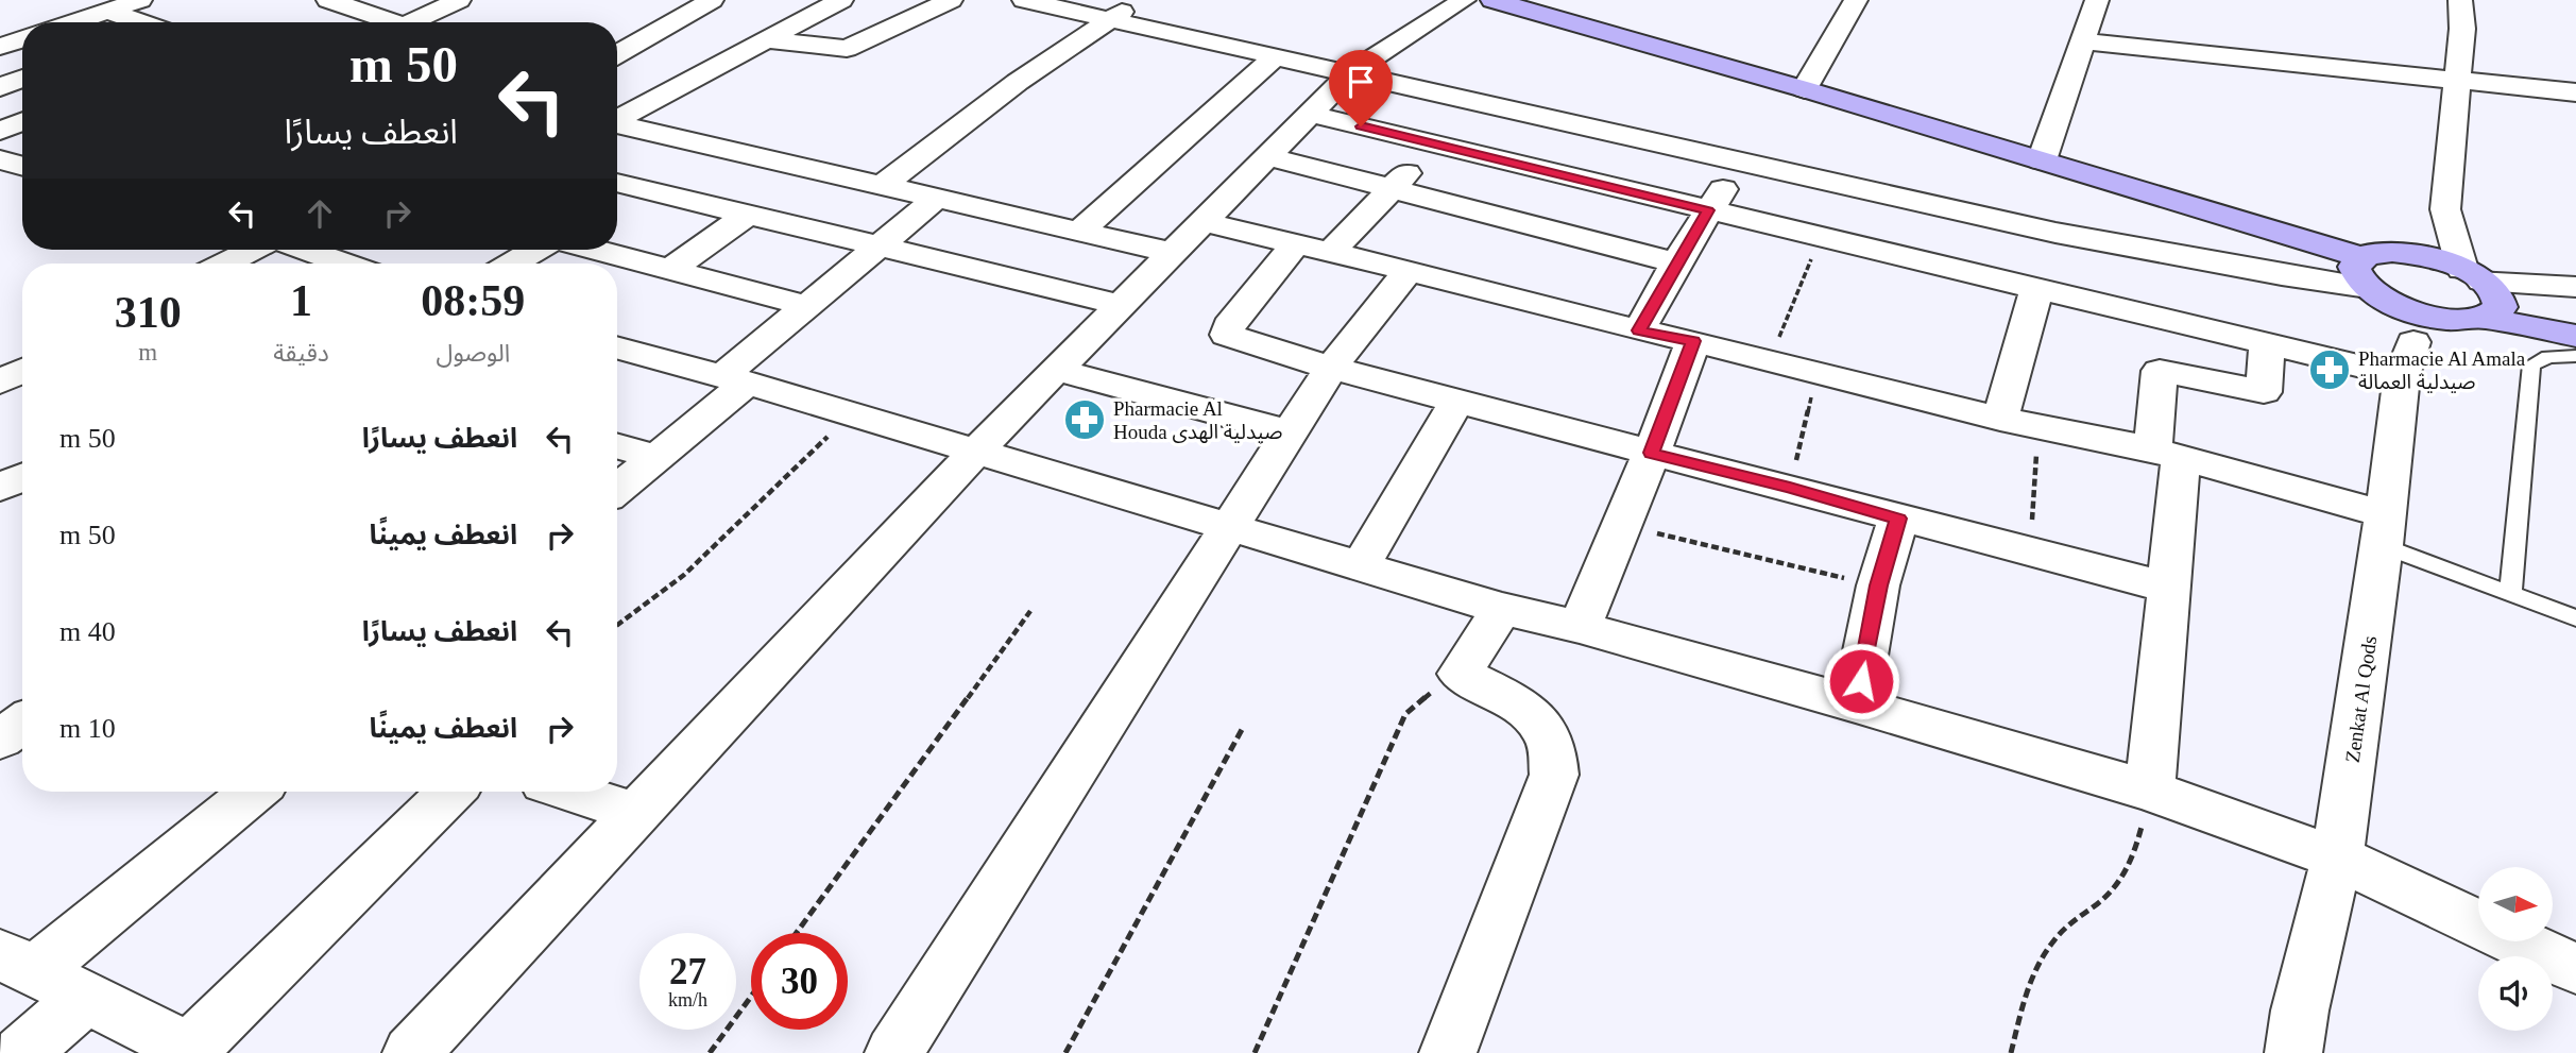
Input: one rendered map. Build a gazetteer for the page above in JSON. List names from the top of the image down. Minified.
{"streets":{"street":["Zenkat Al Qods"]},"places":{"pharmacy":["Pharmacie Al Amala صيدلية العمالة","Pharmacie Al Houda صيدلية الهدى"]},"north":"right","page":{"turn":["50 m","انعطف يسارًا"],"eta":["08:59","الوصول","1","دقيقة","310","m"],"list":[{"name":"انعطف يسارًا","value":"50 m"},{"name":"انعطف يمينًا","value":"50 m"},{"name":"انعطف يسارًا","value":"40 m"},{"name":"انعطف يمينًا","value":"10 m"}],"speed":"27 km/h","limit":"30"}}
